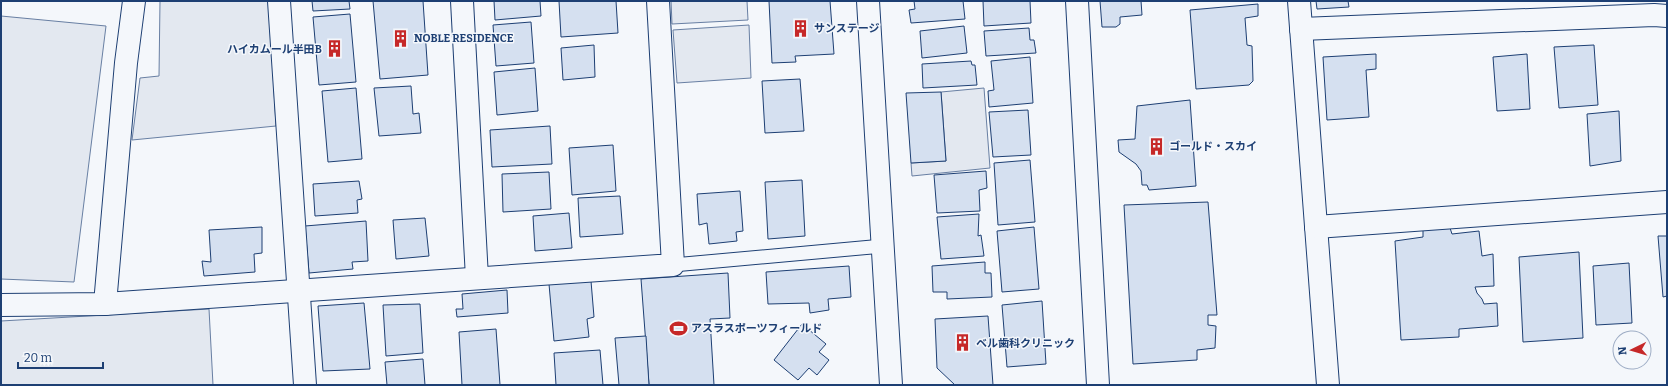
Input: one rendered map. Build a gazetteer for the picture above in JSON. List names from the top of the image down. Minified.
{"places":{"building":["サンステージ","NOBLE RESIDENCE","ハイカムール半田B","ゴールド・スカイ","ベル歯科クリニック"],"sports":["アスラスポーツフィールド"]},"scale_bar":"20 m","north":"left"}
